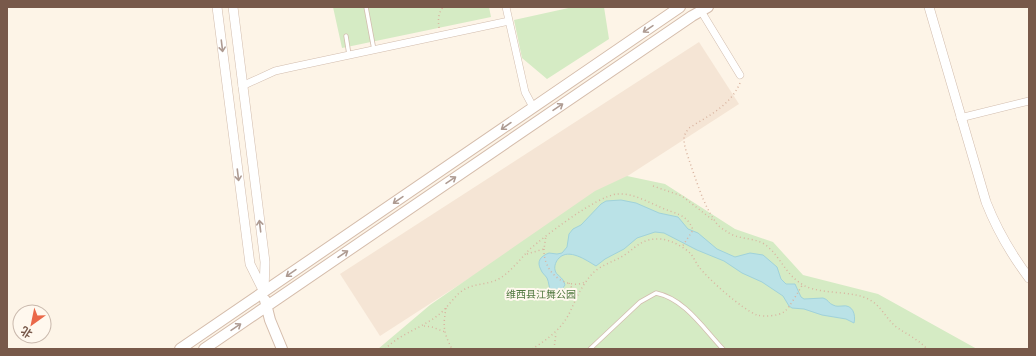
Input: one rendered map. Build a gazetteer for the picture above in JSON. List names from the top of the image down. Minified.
{"parks":["维西县江舞公园"],"north":"bottom left"}
